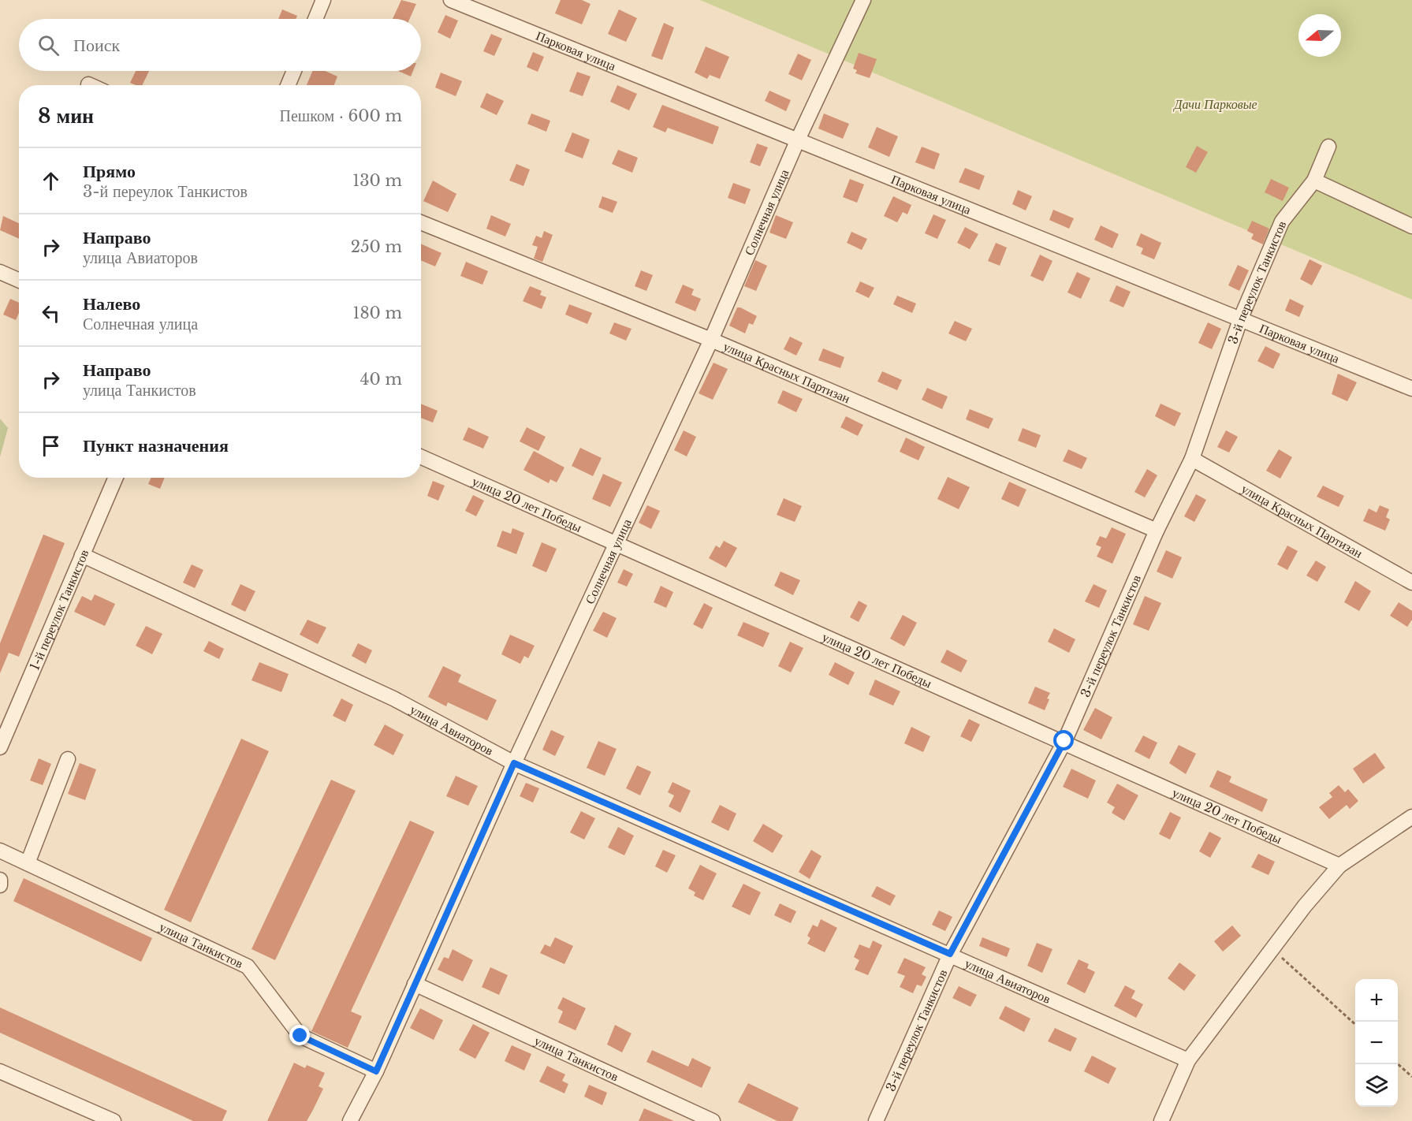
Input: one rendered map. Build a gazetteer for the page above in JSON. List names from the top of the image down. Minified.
{"streets":{"street":["Парковая улица","Солнечная улица","3-й переулок Танкистов","улица Красных Партизан","улица 20 лет Победы","1-й переулок Танкистов","улица Авиаторов","улица Танкистов"]},"crossings":[["Парковая улица","Солнечная улица"],["Парковая улица","3-й переулок Танкистов"],["Солнечная улица","улица Красных Партизан"],["Солнечная улица","улица 20 лет Победы"],["Солнечная улица","улица Авиаторов"],["Солнечная улица","улица Танкистов"],["3-й переулок Танкистов","улица Красных Партизан"],["3-й переулок Танкистов","улица 20 лет Победы"],["3-й переулок Танкистов","улица Авиаторов"],["1-й переулок Танкистов","улица Авиаторов"]],"parks":["Дачи Парковые"],"north":"left","page":{"search":"Поиск","heading":["8 мин","Пешком · 600 m"],"list":[["Прямо","3-й переулок Танкистов","130 m"],["Направо","улица Авиаторов","250 m"],["Налево","Солнечная улица","180 m"],["Направо","улица Танкистов","40 m"],"Пункт назначения"],"map_buttons":["+","−"]}}
